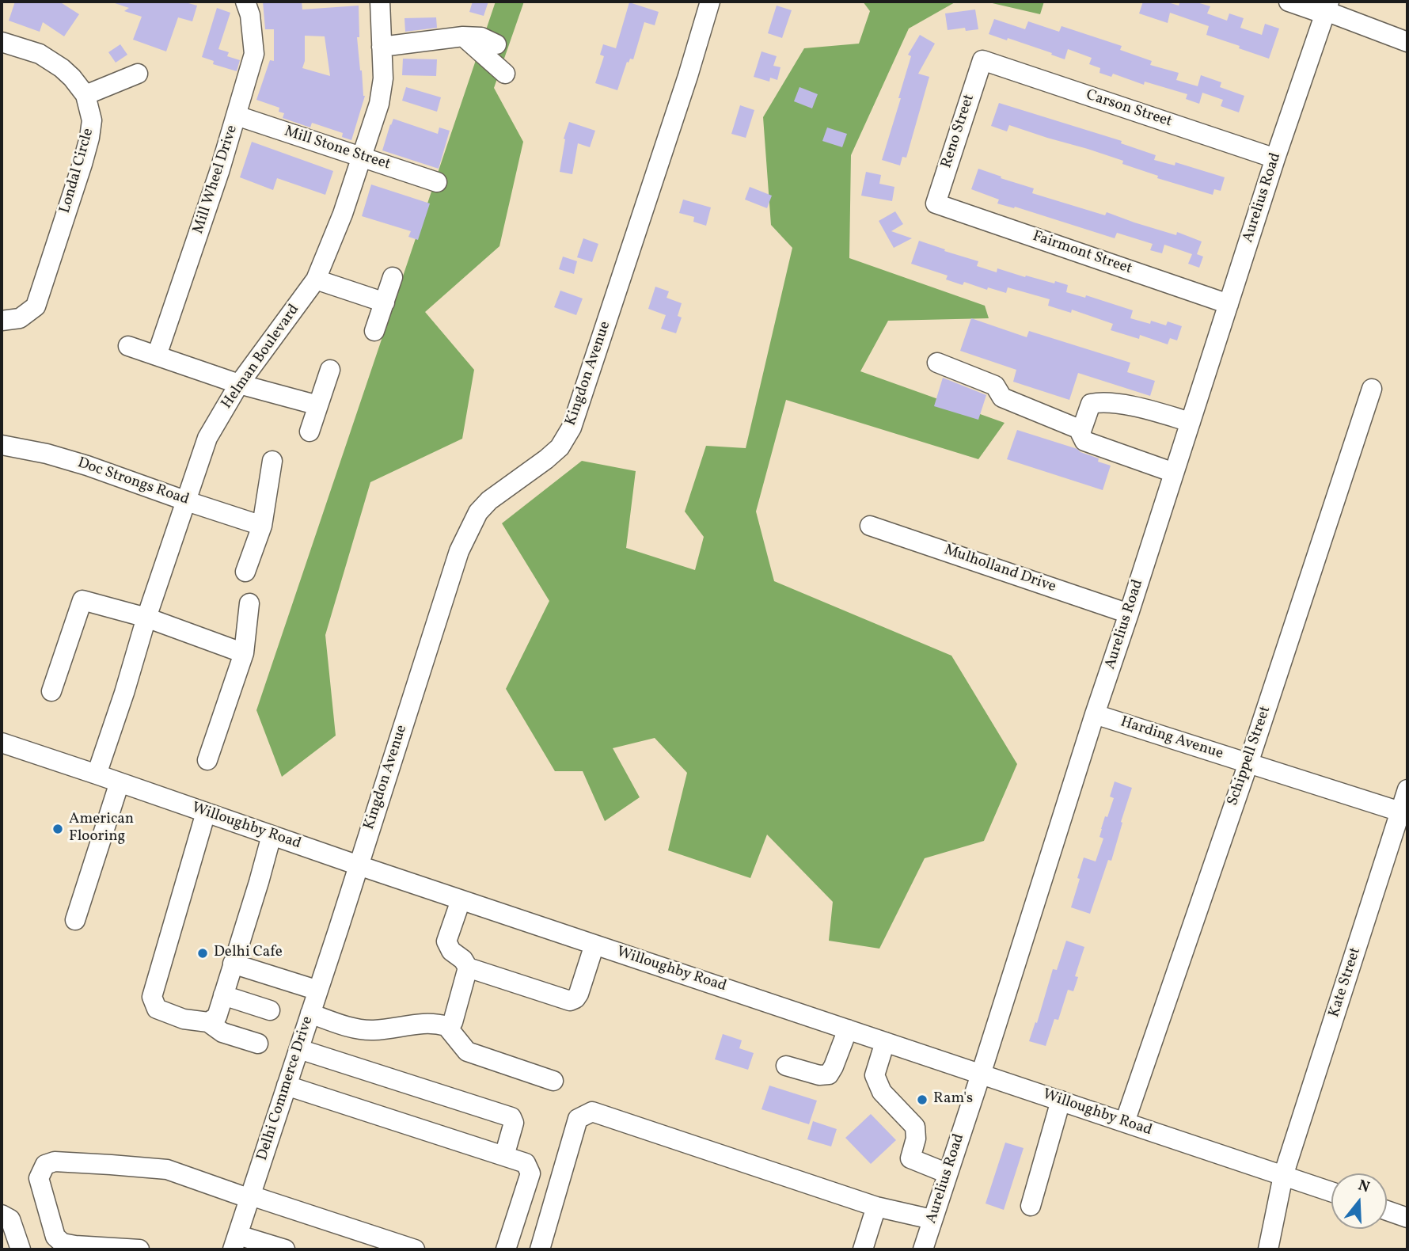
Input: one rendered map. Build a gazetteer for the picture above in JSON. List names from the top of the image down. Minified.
{"streets":{"street":["Carson Street","Reno Street","Mill Stone Street","Londal Circle","Mill Wheel Drive","Aurelius Road","Fairmont Street","Helman Boulevard","Kingdon Avenue","Doc Strongs Road","Mulholland Drive","Harding Avenue","Schippell Street","Willoughby Road","Kate Street","Delhi Commerce Drive"]},"crossings":[["Carson Street","Reno Street"],["Carson Street","Aurelius Road"],["Reno Street","Fairmont Street"],["Mill Stone Street","Mill Wheel Drive"],["Mill Stone Street","Helman Boulevard"],["Aurelius Road","Fairmont Street"],["Aurelius Road","Mulholland Drive"],["Aurelius Road","Harding Avenue"],["Aurelius Road","Willoughby Road"],["Helman Boulevard","Doc Strongs Road"],["Helman Boulevard","Willoughby Road"],["Kingdon Avenue","Willoughby Road"],["Kingdon Avenue","Delhi Commerce Drive"],["Harding Avenue","Schippell Street"],["Harding Avenue","Kate Street"],["Schippell Street","Willoughby Road"],["Willoughby Road","Kate Street"]],"places":["American Flooring","Delhi Cafe","Ram's"],"north":"top"}
